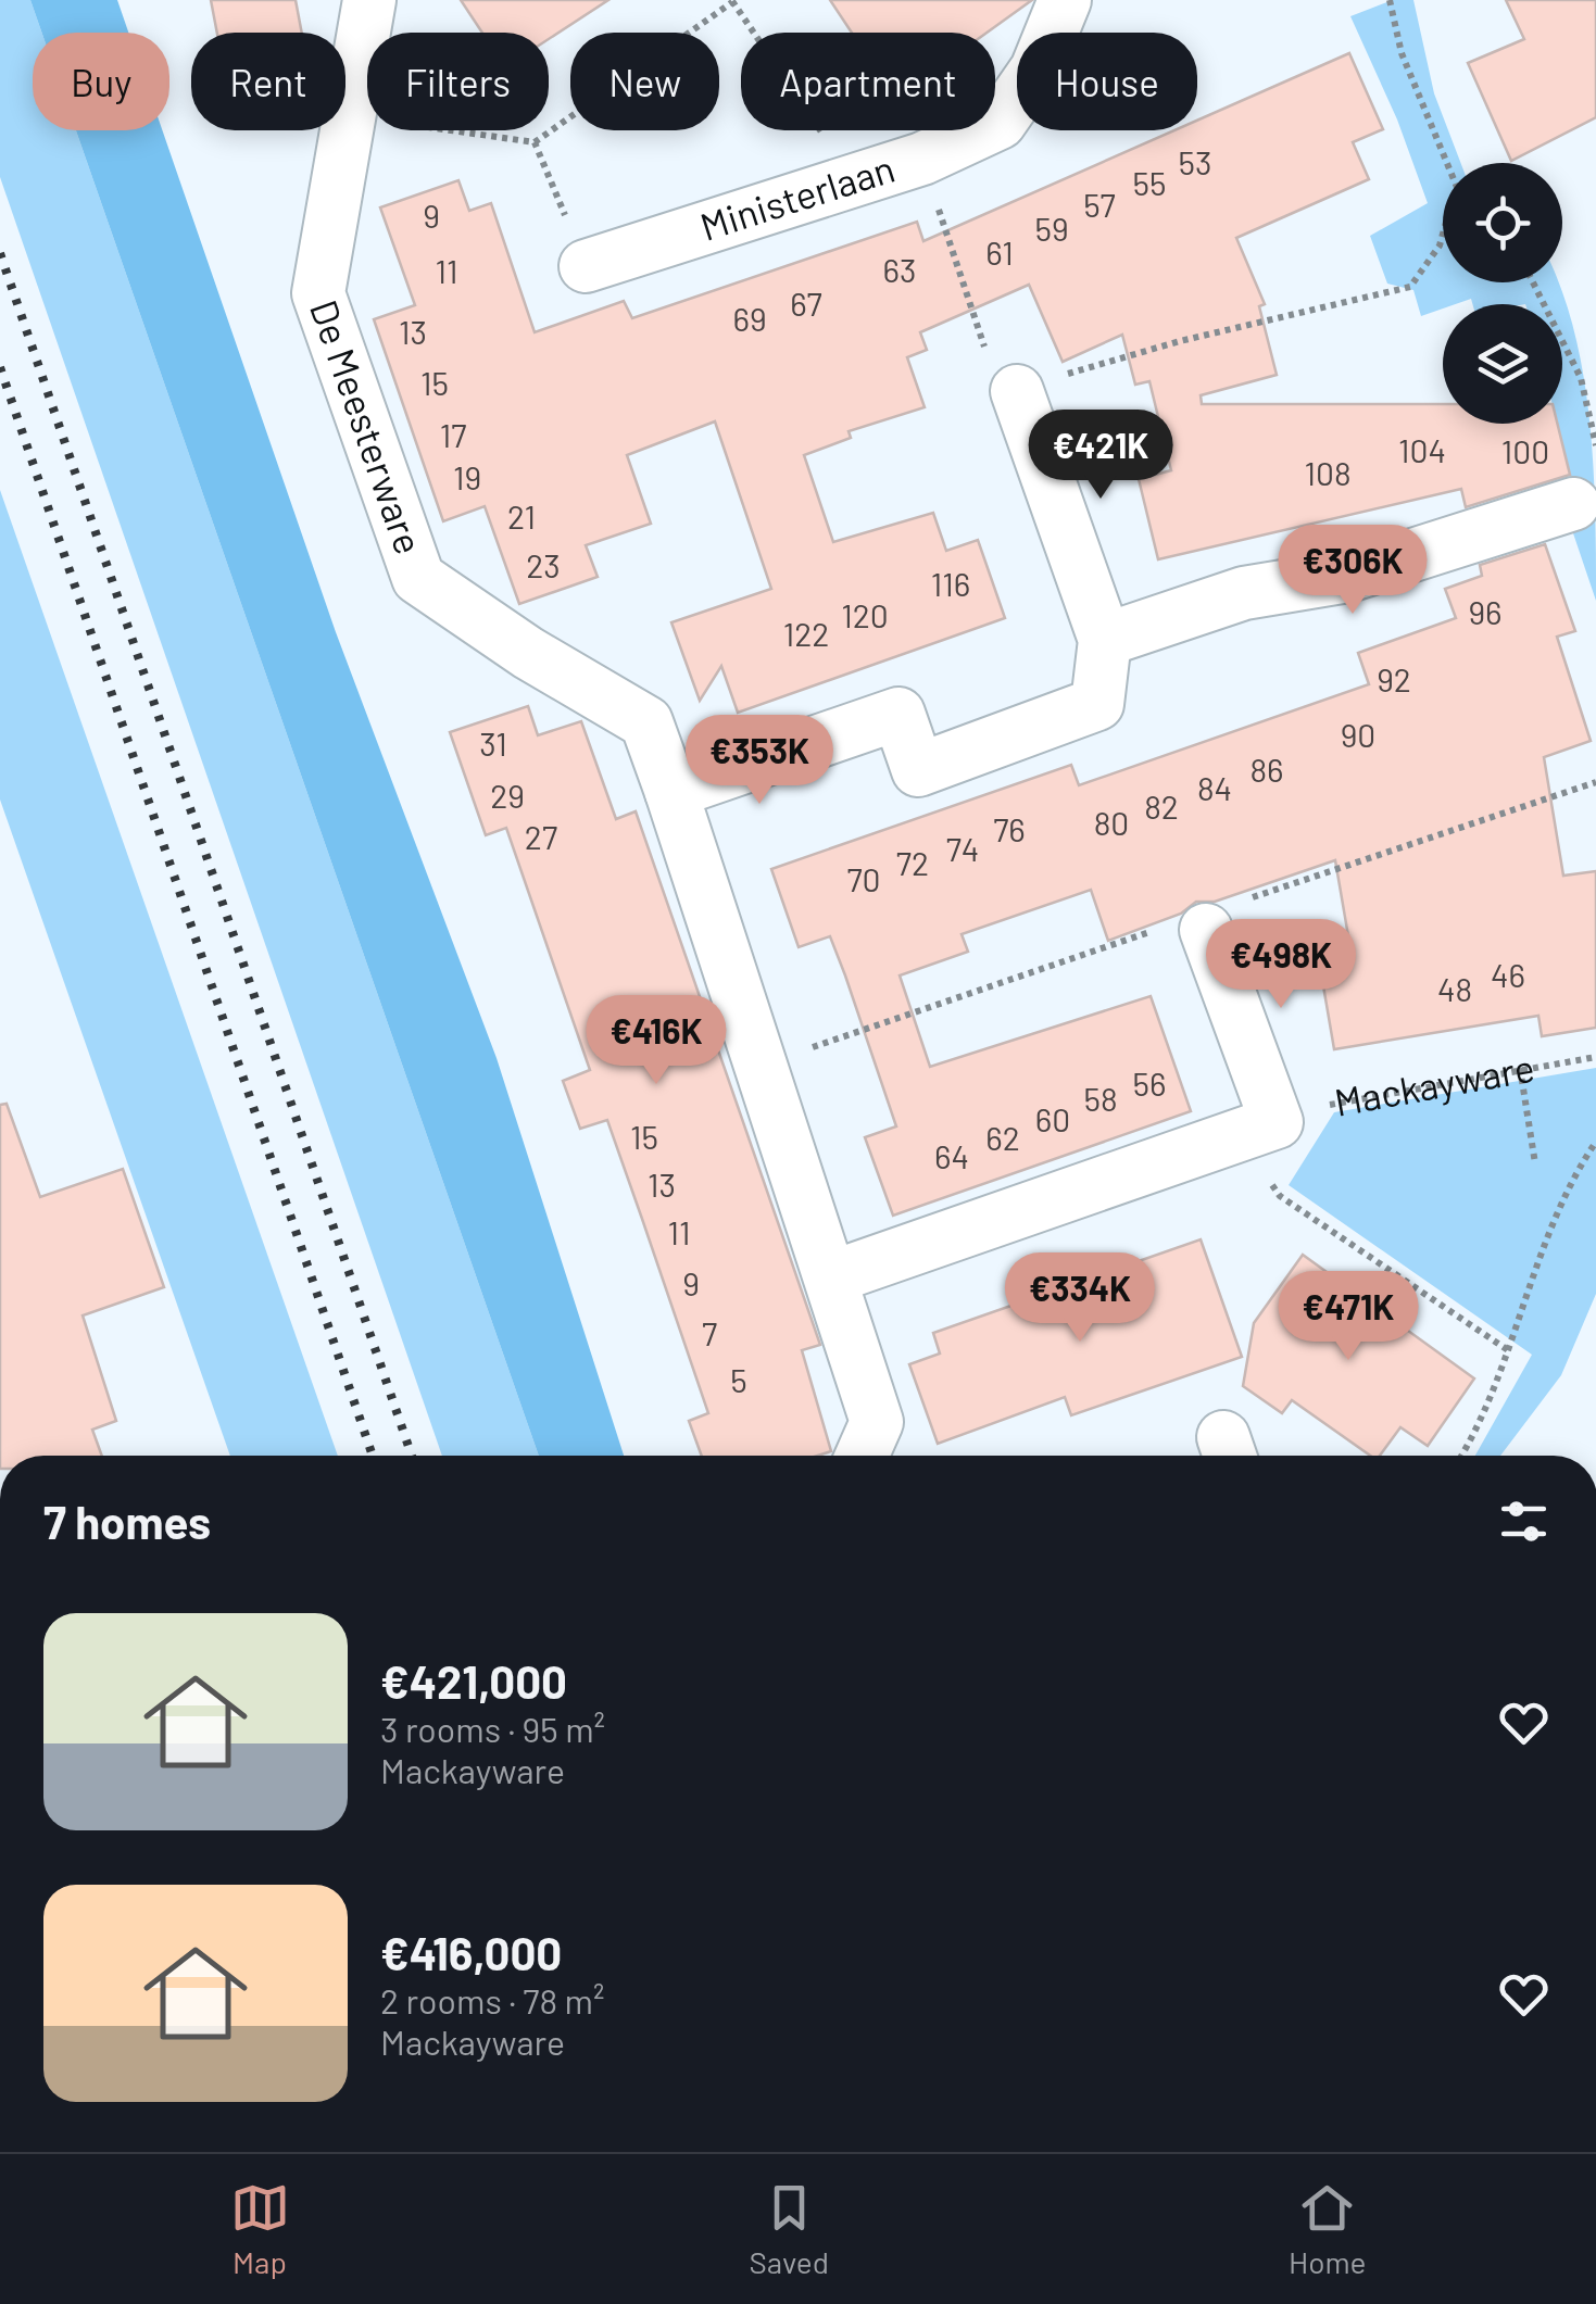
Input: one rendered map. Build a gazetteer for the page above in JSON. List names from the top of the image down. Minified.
{"streets":{"street":["Ministerlaan","De Meesterware"],"path":["Mackayware"]},"house_numbers":["53","55","57","9","59","61","63","11","67","69","13","15","17","104","100","108","19","21","23","116","96","120","122","92","90","31","86","84","29","82","80","76","27","74","72","70","46","48","56","58","60","15","62","64","13","11","9","7","5"],"page":{"chip":["Buy","Rent","Filters","New","Apartment","House"],"price":["€421K","€306K","€353K","€498K","€416K","€334K","€471K"],"heading":"7 homes","list":[{"name":"€421,000","note":"3 rooms · 95 m² · Mackayware"},{"name":"€416,000","note":"2 rooms · 78 m² · Mackayware"}],"tabs":["Map","Saved","Home"]}}
